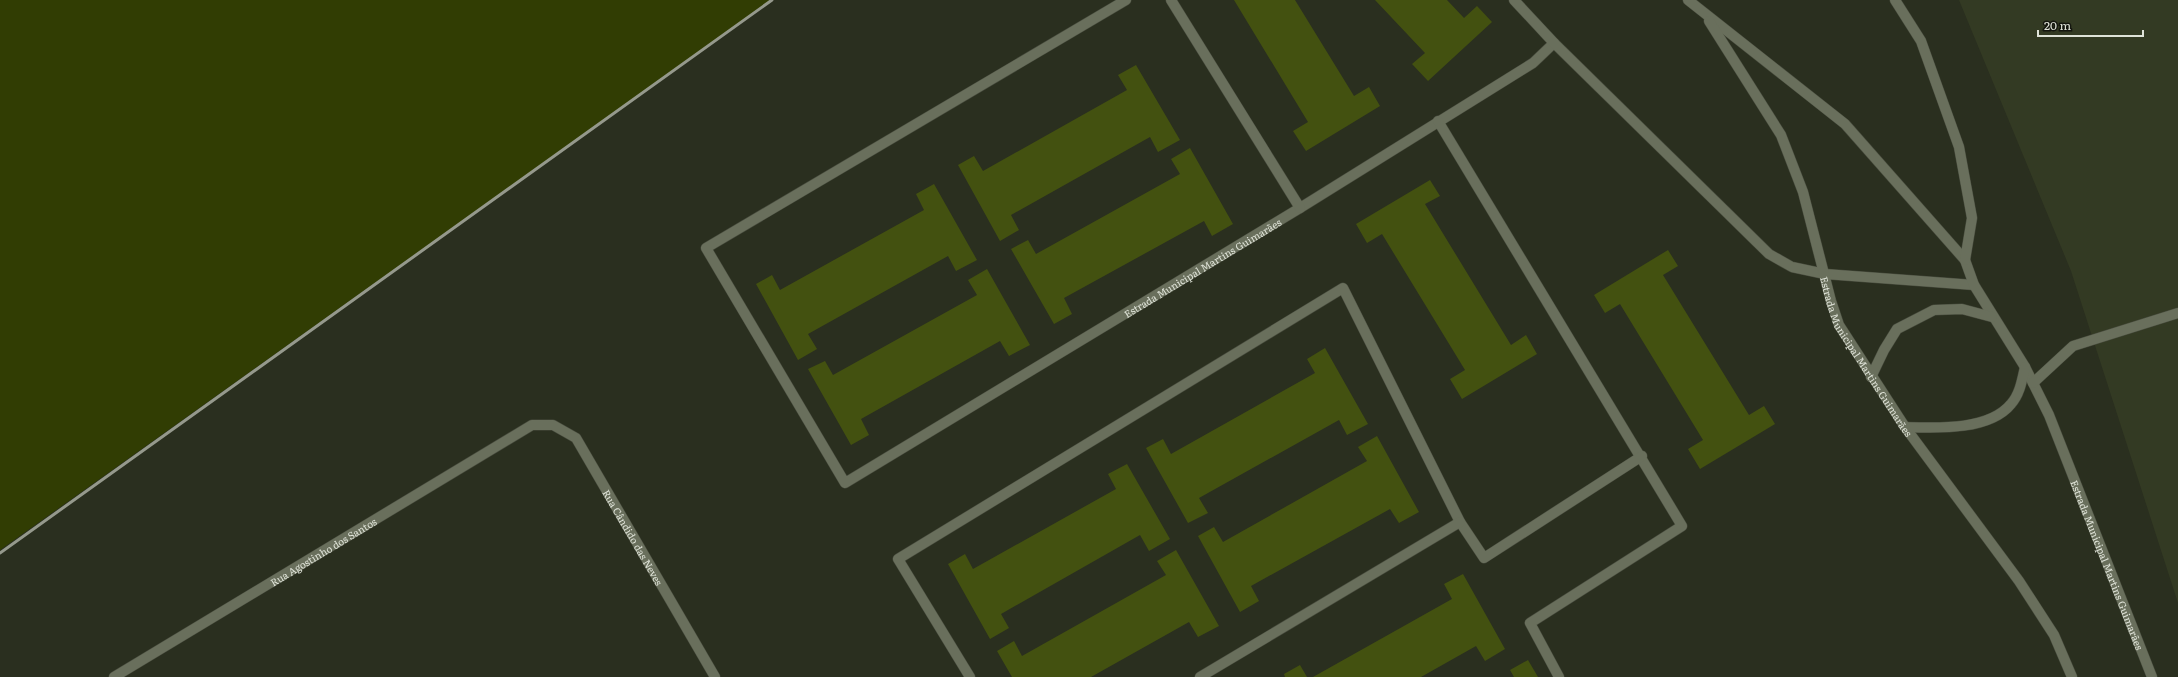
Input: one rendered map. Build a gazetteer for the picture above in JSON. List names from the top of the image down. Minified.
{"streets":{"street":["Estrada Municipal Martins Guimarães","Rua Cândido das Neves","Rua Agostinho dos Santos"]},"crossings":[["Rua Cândido das Neves","Rua Agostinho dos Santos"]],"scale_bar":"20 m"}
